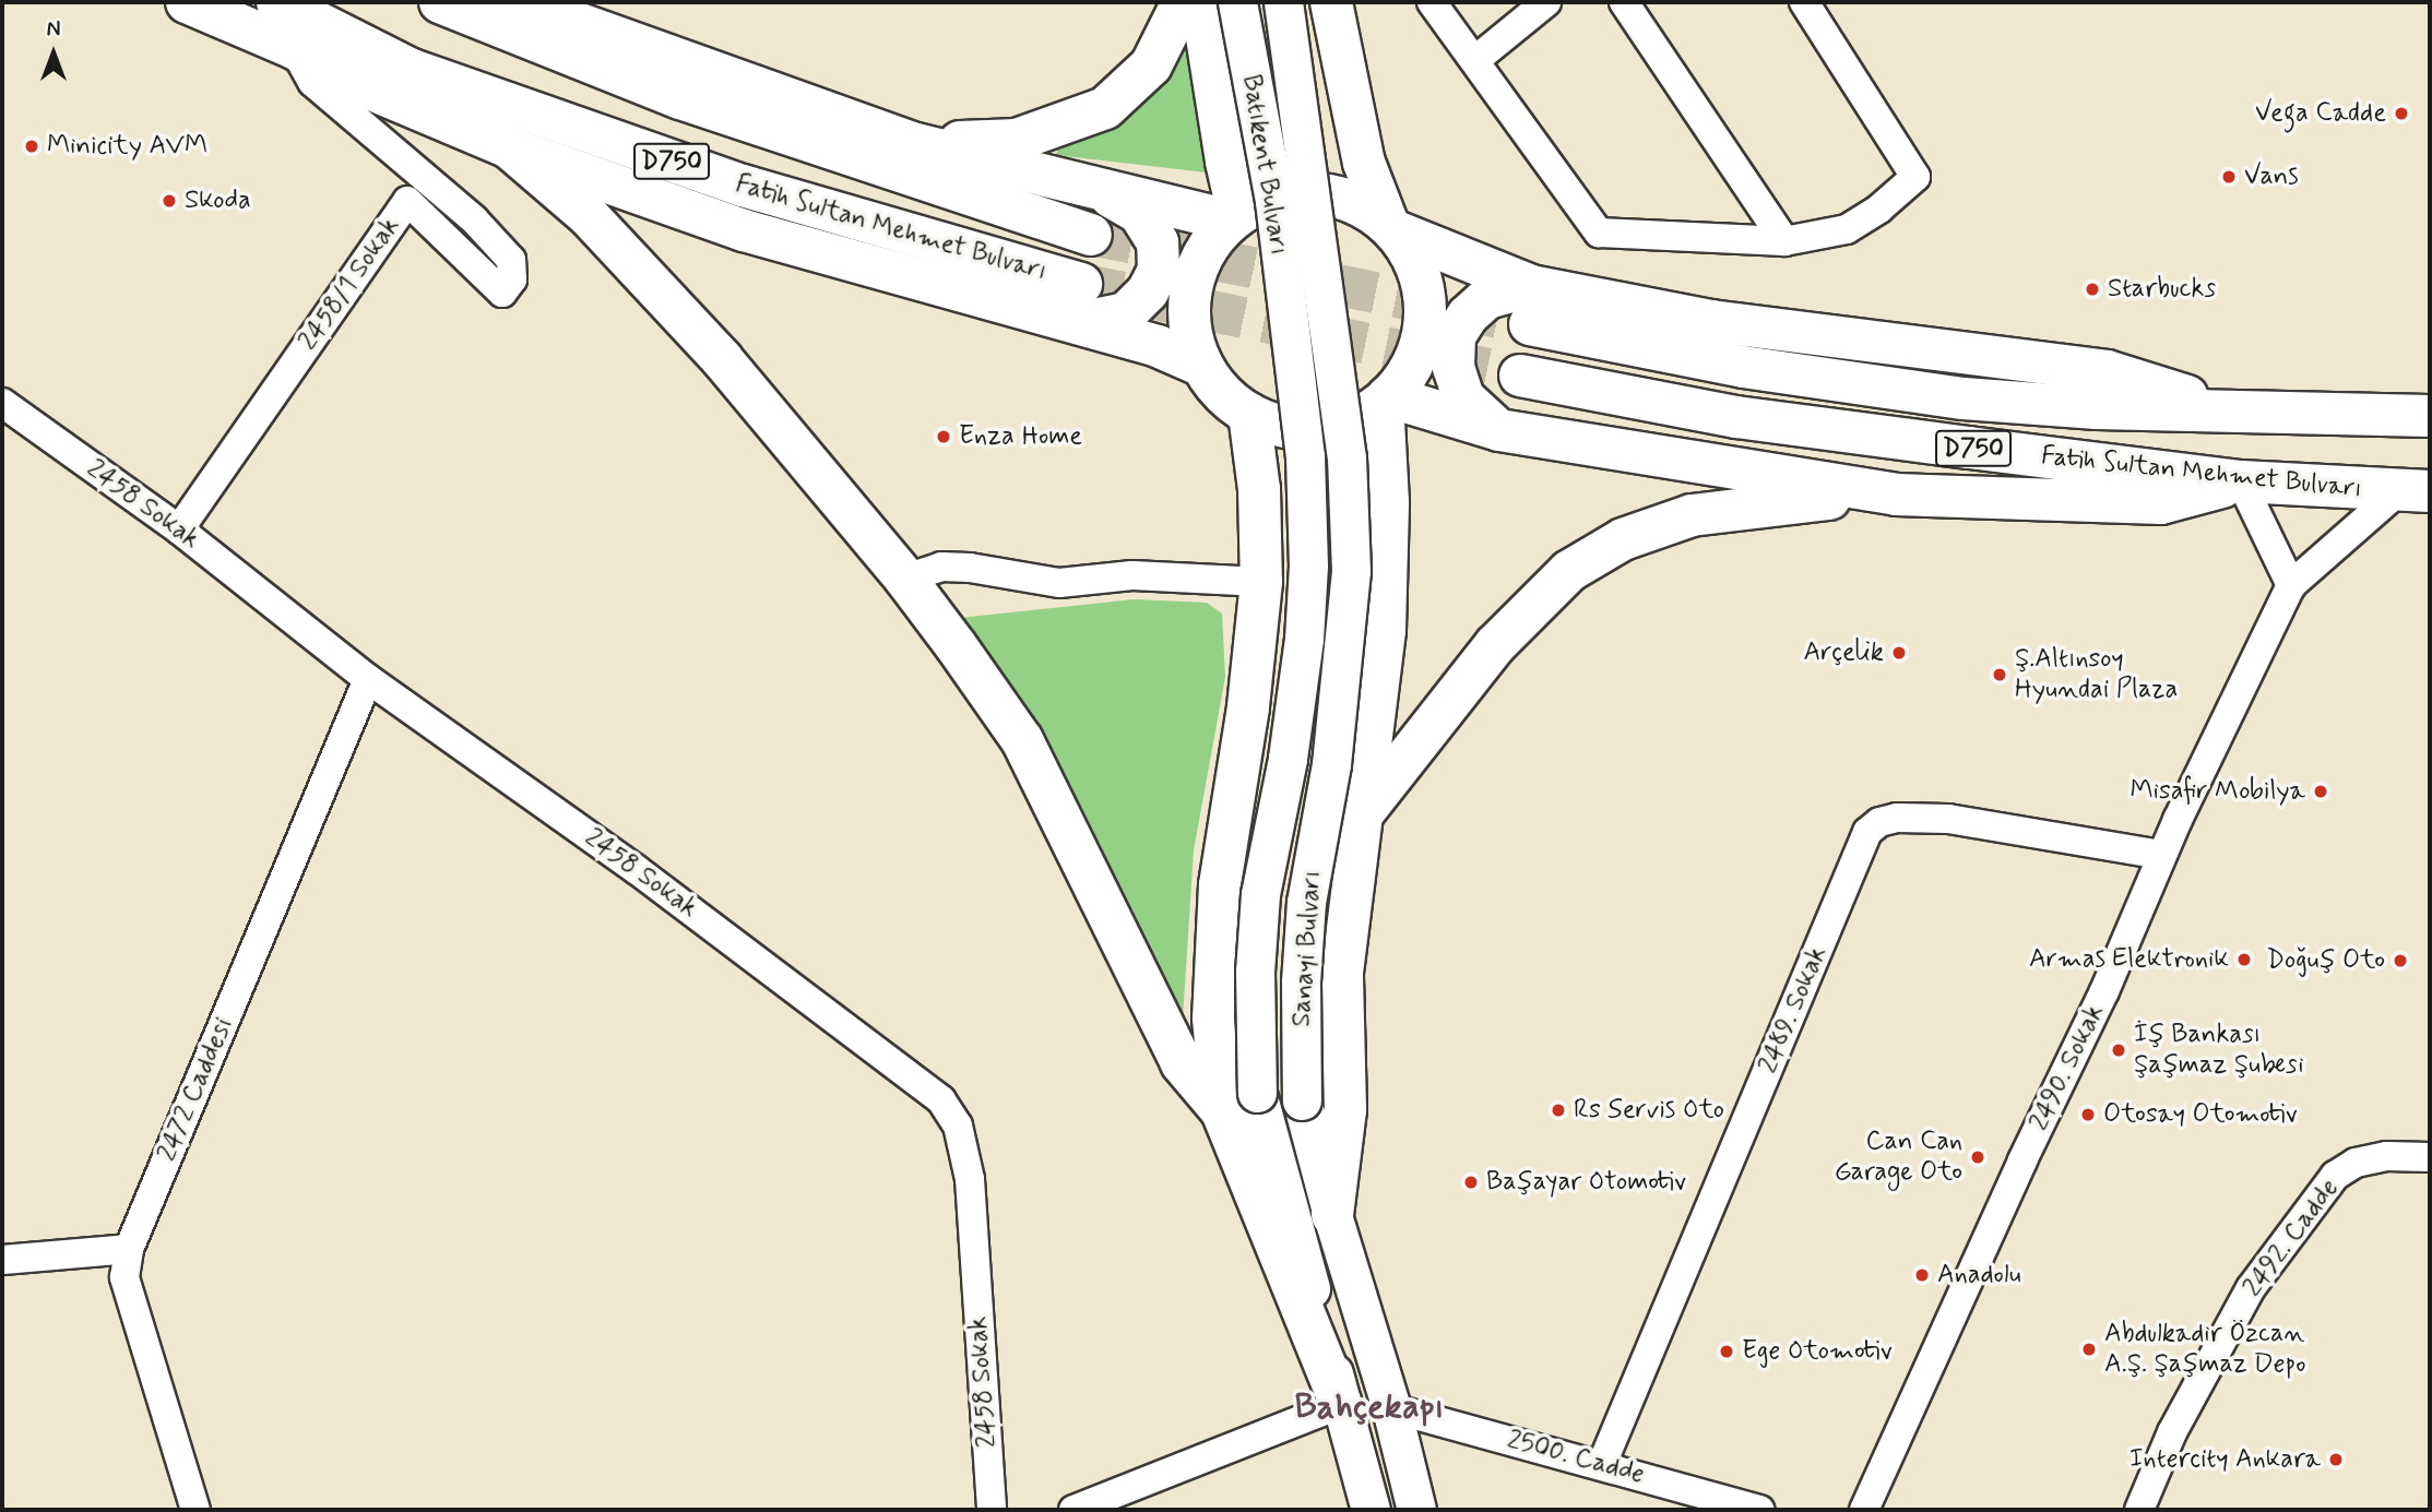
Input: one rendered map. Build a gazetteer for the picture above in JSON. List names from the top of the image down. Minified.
{"streets":{"highway":["D750","Fatih Sultan Mehmet Bulvarı"],"main road":["Batıkent Bulvarı","Sanayi Bulvarı"],"street":["2458/1 Sokak","2458 Sokak","2489. Sokak","2490. Sokak","2472 Caddesi","2492. Cadde","2500. Cadde"]},"crossings":[["D750","Fatih Sultan Mehmet Bulvarı"],["D750","2458/1 Sokak"],["Batıkent Bulvarı","Sanayi Bulvarı"],["Fatih Sultan Mehmet Bulvarı","2490. Sokak"],["2458/1 Sokak","2458 Sokak"],["2458 Sokak","2472 Caddesi"],["Sanayi Bulvarı","2500. Cadde"],["2489. Sokak","2490. Sokak"],["2489. Sokak","2500. Cadde"]],"districts":["Bahçekapı"],"places":["Vega Cadde","Minicity AVM","Vans","Skoda","Starbucks","Enza Home","Arçelik","Ş.Altınsoy Hyundai Plaza","Misafir Mobilya","Armas Elektronik","Doğuş Oto","İş Bankası Şaşmaz Şubesi","Rs Servis Oto","Otosay Otomotiv","Can Can Garage Oto","Başayar Otomotiv","Anadolu","Abdulkadir Özcan A.Ş. Şaşmaz Depo","Ege Otomotiv","Intercity Ankara"],"north":"top"}
